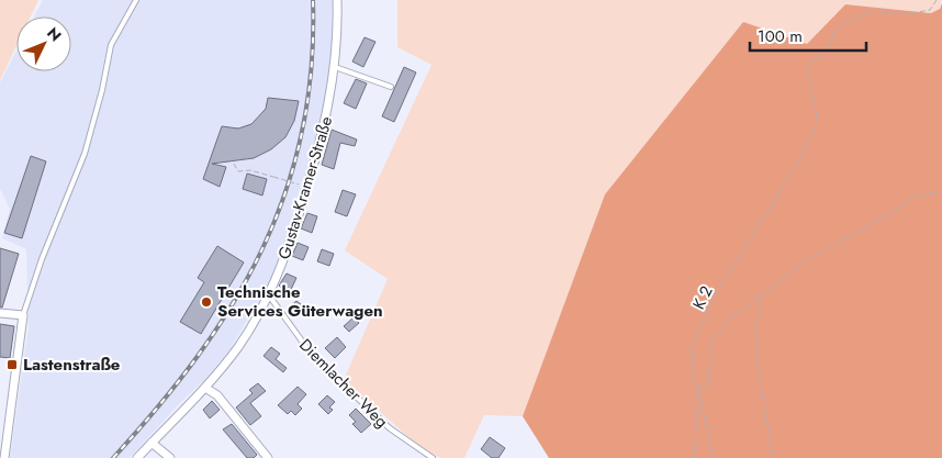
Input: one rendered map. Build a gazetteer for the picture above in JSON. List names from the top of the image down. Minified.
{"streets":{"street":["Gustav-Kramer-Straße"],"lane":["Diemlacher Weg"],"path":["K 2"]},"crossings":[["Gustav-Kramer-Straße","Diemlacher Weg"]],"places":{"other":["Technische Services Güterwagen"],"transit":["Lastenstraße"]},"scale_bar":"100 m","north":"top right"}
